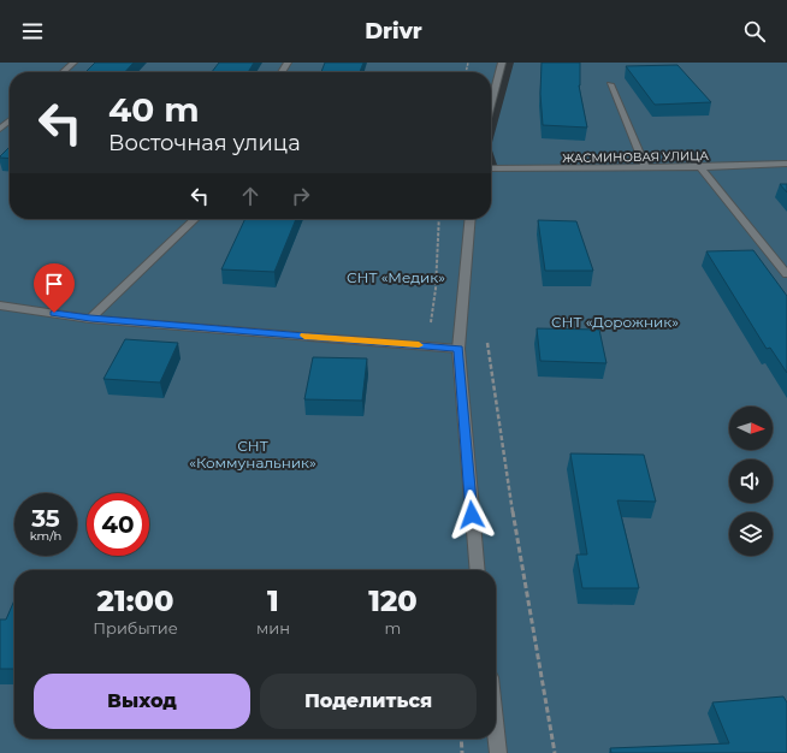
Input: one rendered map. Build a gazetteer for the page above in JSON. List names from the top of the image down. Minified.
{"streets":{"street":["ЖАСМИНОВАЯ УЛИЦА"]},"parks":["СНТ «Медик»","СНТ «Дорожник»","СНТ «Коммунальник»"],"north":"right","page":{"header":"Drivr","turn":["40 m","Восточная улица"],"speed":"35 km/h","limit":"40","eta":["21:00","Прибытие","1","мин","120","m"],"buttons":["Выход","Поделиться"]}}
